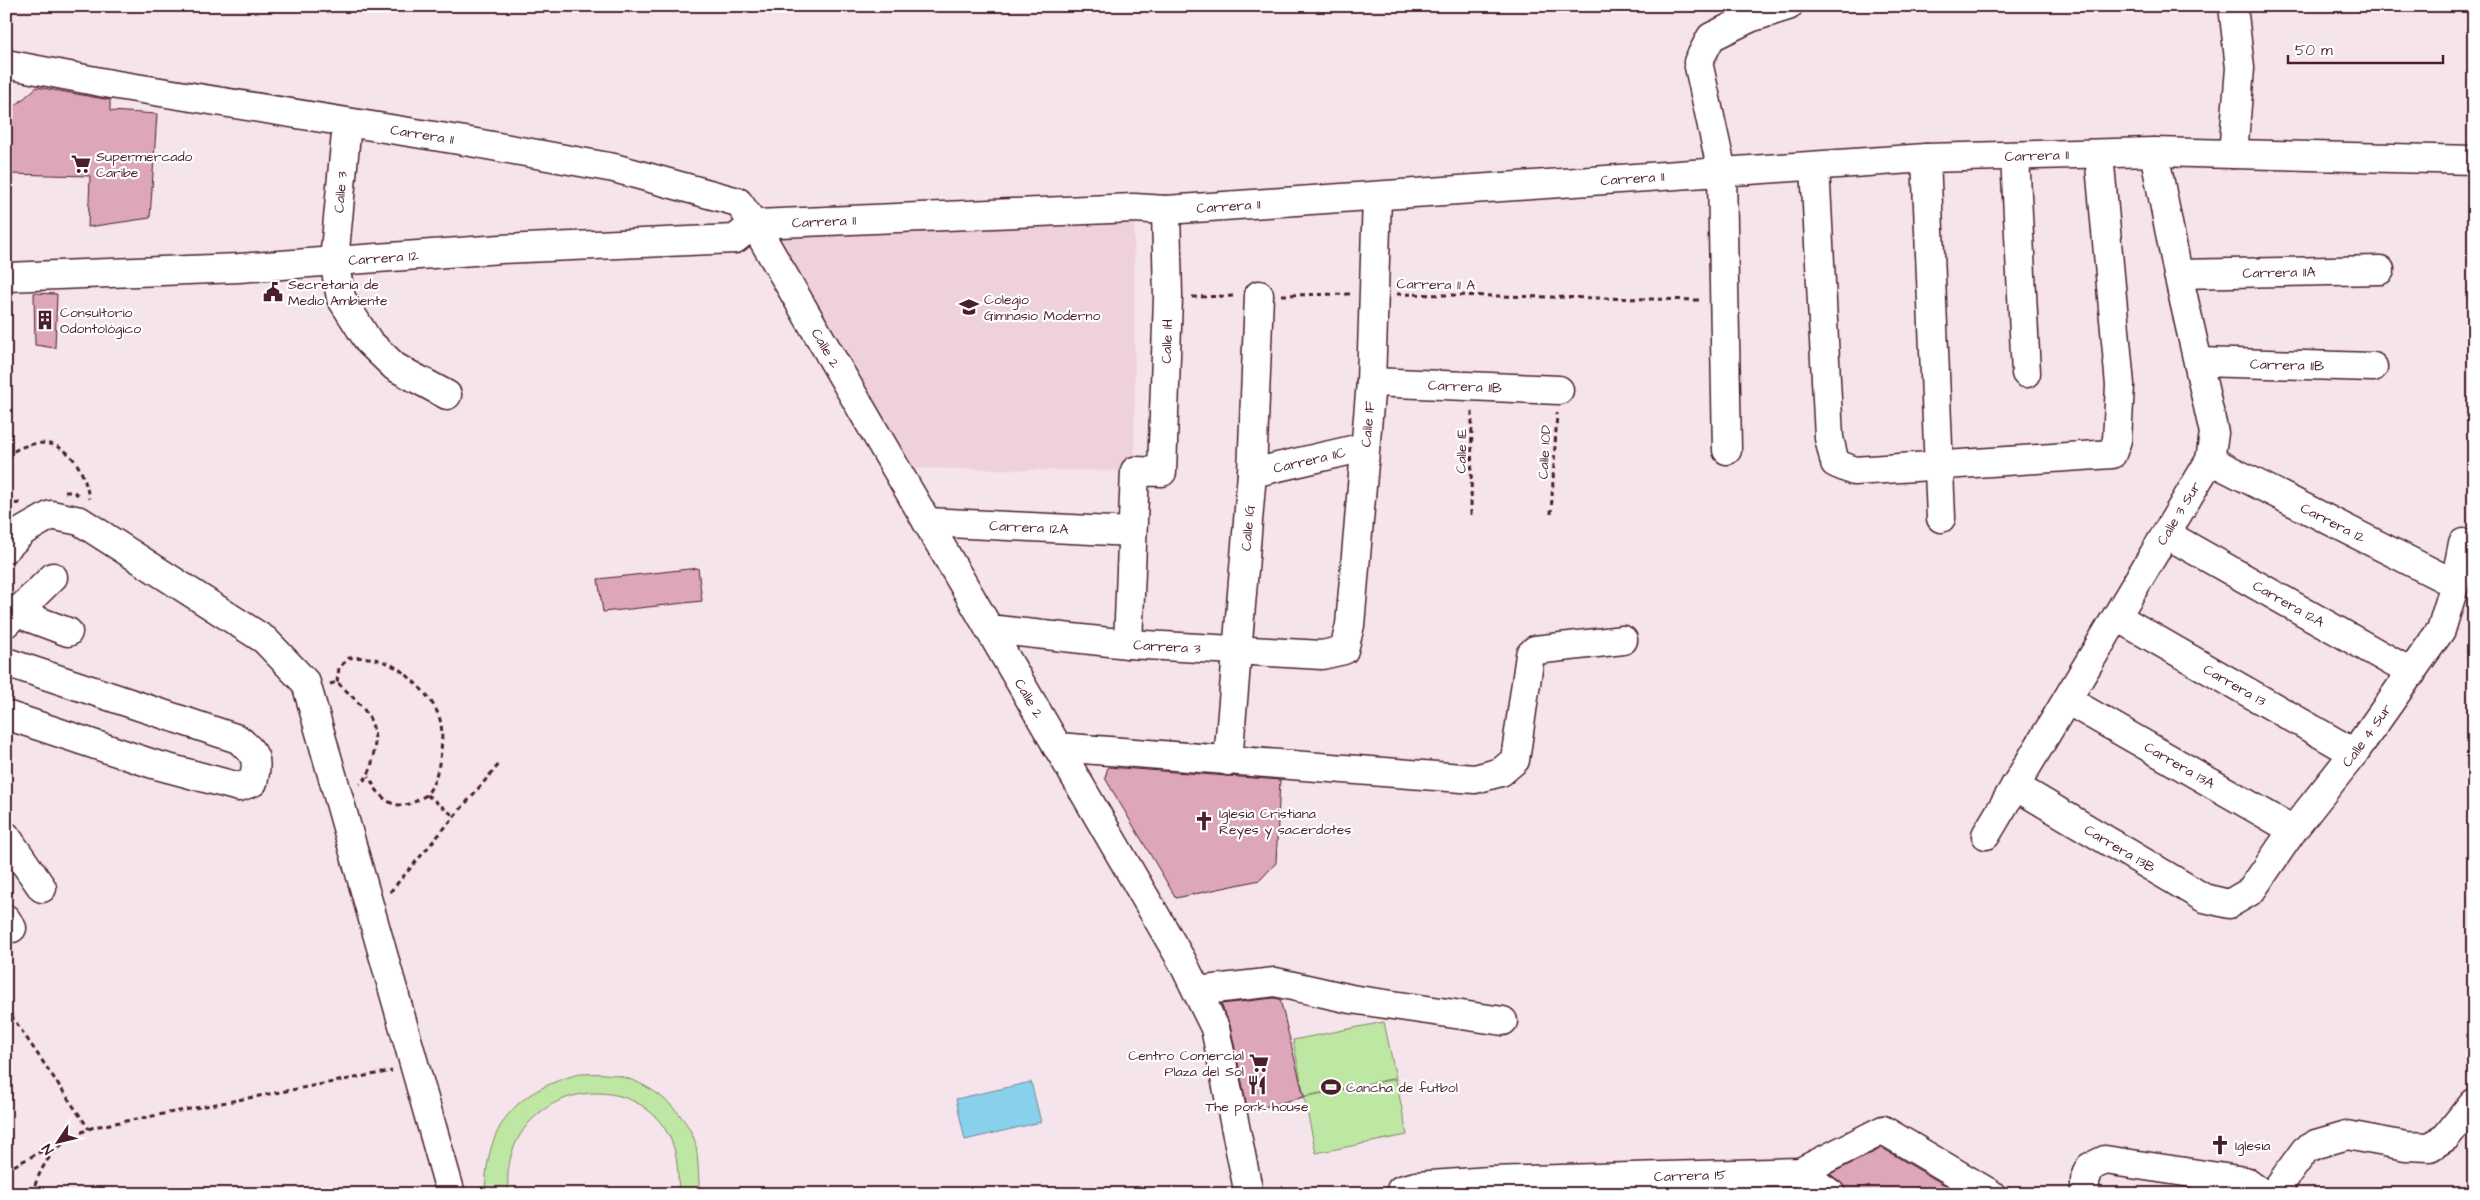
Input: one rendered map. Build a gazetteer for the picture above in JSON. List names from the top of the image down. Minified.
{"streets":{"street":["Carrera 11","Calle 3","Carrera 12","Carrera 11A","Calle 1H","Calle 2","Carrera 11B","Calle 1F","Carrera 11C","Calle 3 Sur","Carrera 12A","Calle 1G","Carrera 3","Carrera 13","Calle 4 Sur","Carrera 13A","Carrera 13B","Carrera 15"],"path":["Carrera 11 A","Calle 1E","Calle 10D"]},"crossings":[["Carrera 11","Calle 3"],["Carrera 11","Carrera 12"],["Carrera 11","Calle 1H"],["Carrera 11","Calle 2"],["Carrera 11","Calle 1F"],["Carrera 11","Calle 3 Sur"],["Calle 3","Carrera 12"],["Carrera 12","Calle 2"],["Carrera 12","Calle 3 Sur"],["Carrera 12","Calle 4 Sur"],["Carrera 11A","Calle 3 Sur"],["Carrera 11 A","Calle 1H"],["Carrera 11 A","Calle 1F"],["Carrera 11 A","Calle 1G"],["Calle 1H","Carrera 12A"],["Calle 2","Carrera 12A"],["Calle 2","Carrera 3"],["Carrera 11B","Calle 1F"],["Carrera 11B","Calle 1E"],["Carrera 11B","Calle 10D"],["Carrera 11B","Calle 3 Sur"],["Calle 1F","Carrera 11C"],["Calle 1F","Carrera 3"],["Carrera 11C","Calle 1G"],["Calle 3 Sur","Carrera 12A"],["Calle 3 Sur","Carrera 13"],["Calle 3 Sur","Carrera 13A"],["Calle 3 Sur","Carrera 13B"],["Carrera 12A","Calle 4 Sur"],["Calle 1G","Carrera 3"],["Carrera 13","Calle 4 Sur"],["Calle 4 Sur","Carrera 13A"],["Calle 4 Sur","Carrera 13B"]],"places":{"supermarket":["Supermercado Caribe","Centro Comercial Plaza del Sol"],"public building":["Secretaría de Medio Ambiente"],"school or university":["Colegio Gimnasio Moderno"],"building":["Consultorio Odontológico"],"church":["Iglesia Cristiana Reyes y sacerdotes","Iglesia"],"restaurant":["The pork house"],"sports":["Cancha de futbol"]},"scale_bar":"50 m","north":"bottom left"}
